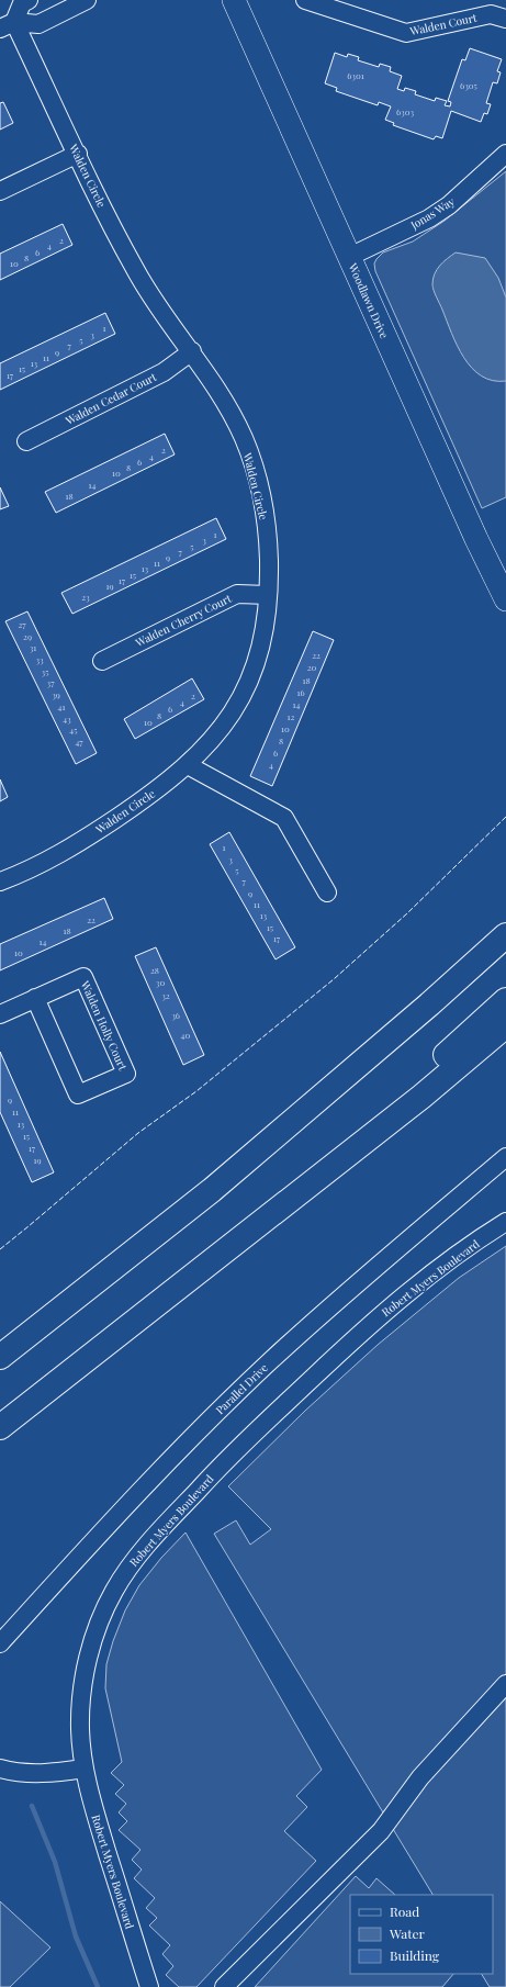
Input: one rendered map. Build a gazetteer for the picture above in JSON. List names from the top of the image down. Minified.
{"streets":{"main road":["Woodlawn Drive"],"street":["Walden Court","Walden Circle","Jonas Way","Walden Cedar Court","Walden Cherry Court","Walden Holly Court","Robert Myers Boulevard","Parallel Drive"]},"crossings":[["Walden Circle","Walden Cedar Court"],["Walden Circle","Walden Cherry Court"],["Jonas Way","Woodlawn Drive"]],"house_numbers":["6301","6305","6303","2","4","6","8","10","1","3","5","7","9","11","13","15","17","2","4","6","8","10","14","18","1","3","5","7","9","11","13","15","17","19","23","27","29","31","22","33","20","35","18","37","16","39","2","4","14","41","6","8","12","43","10","10","45","8","47","6","4","1","3","5","7","9","11","13","22","15","18","17","14","10","28","30","32","36","40","9","11","13","15","17","19"],"legend":["Road","Water","Building"]}
